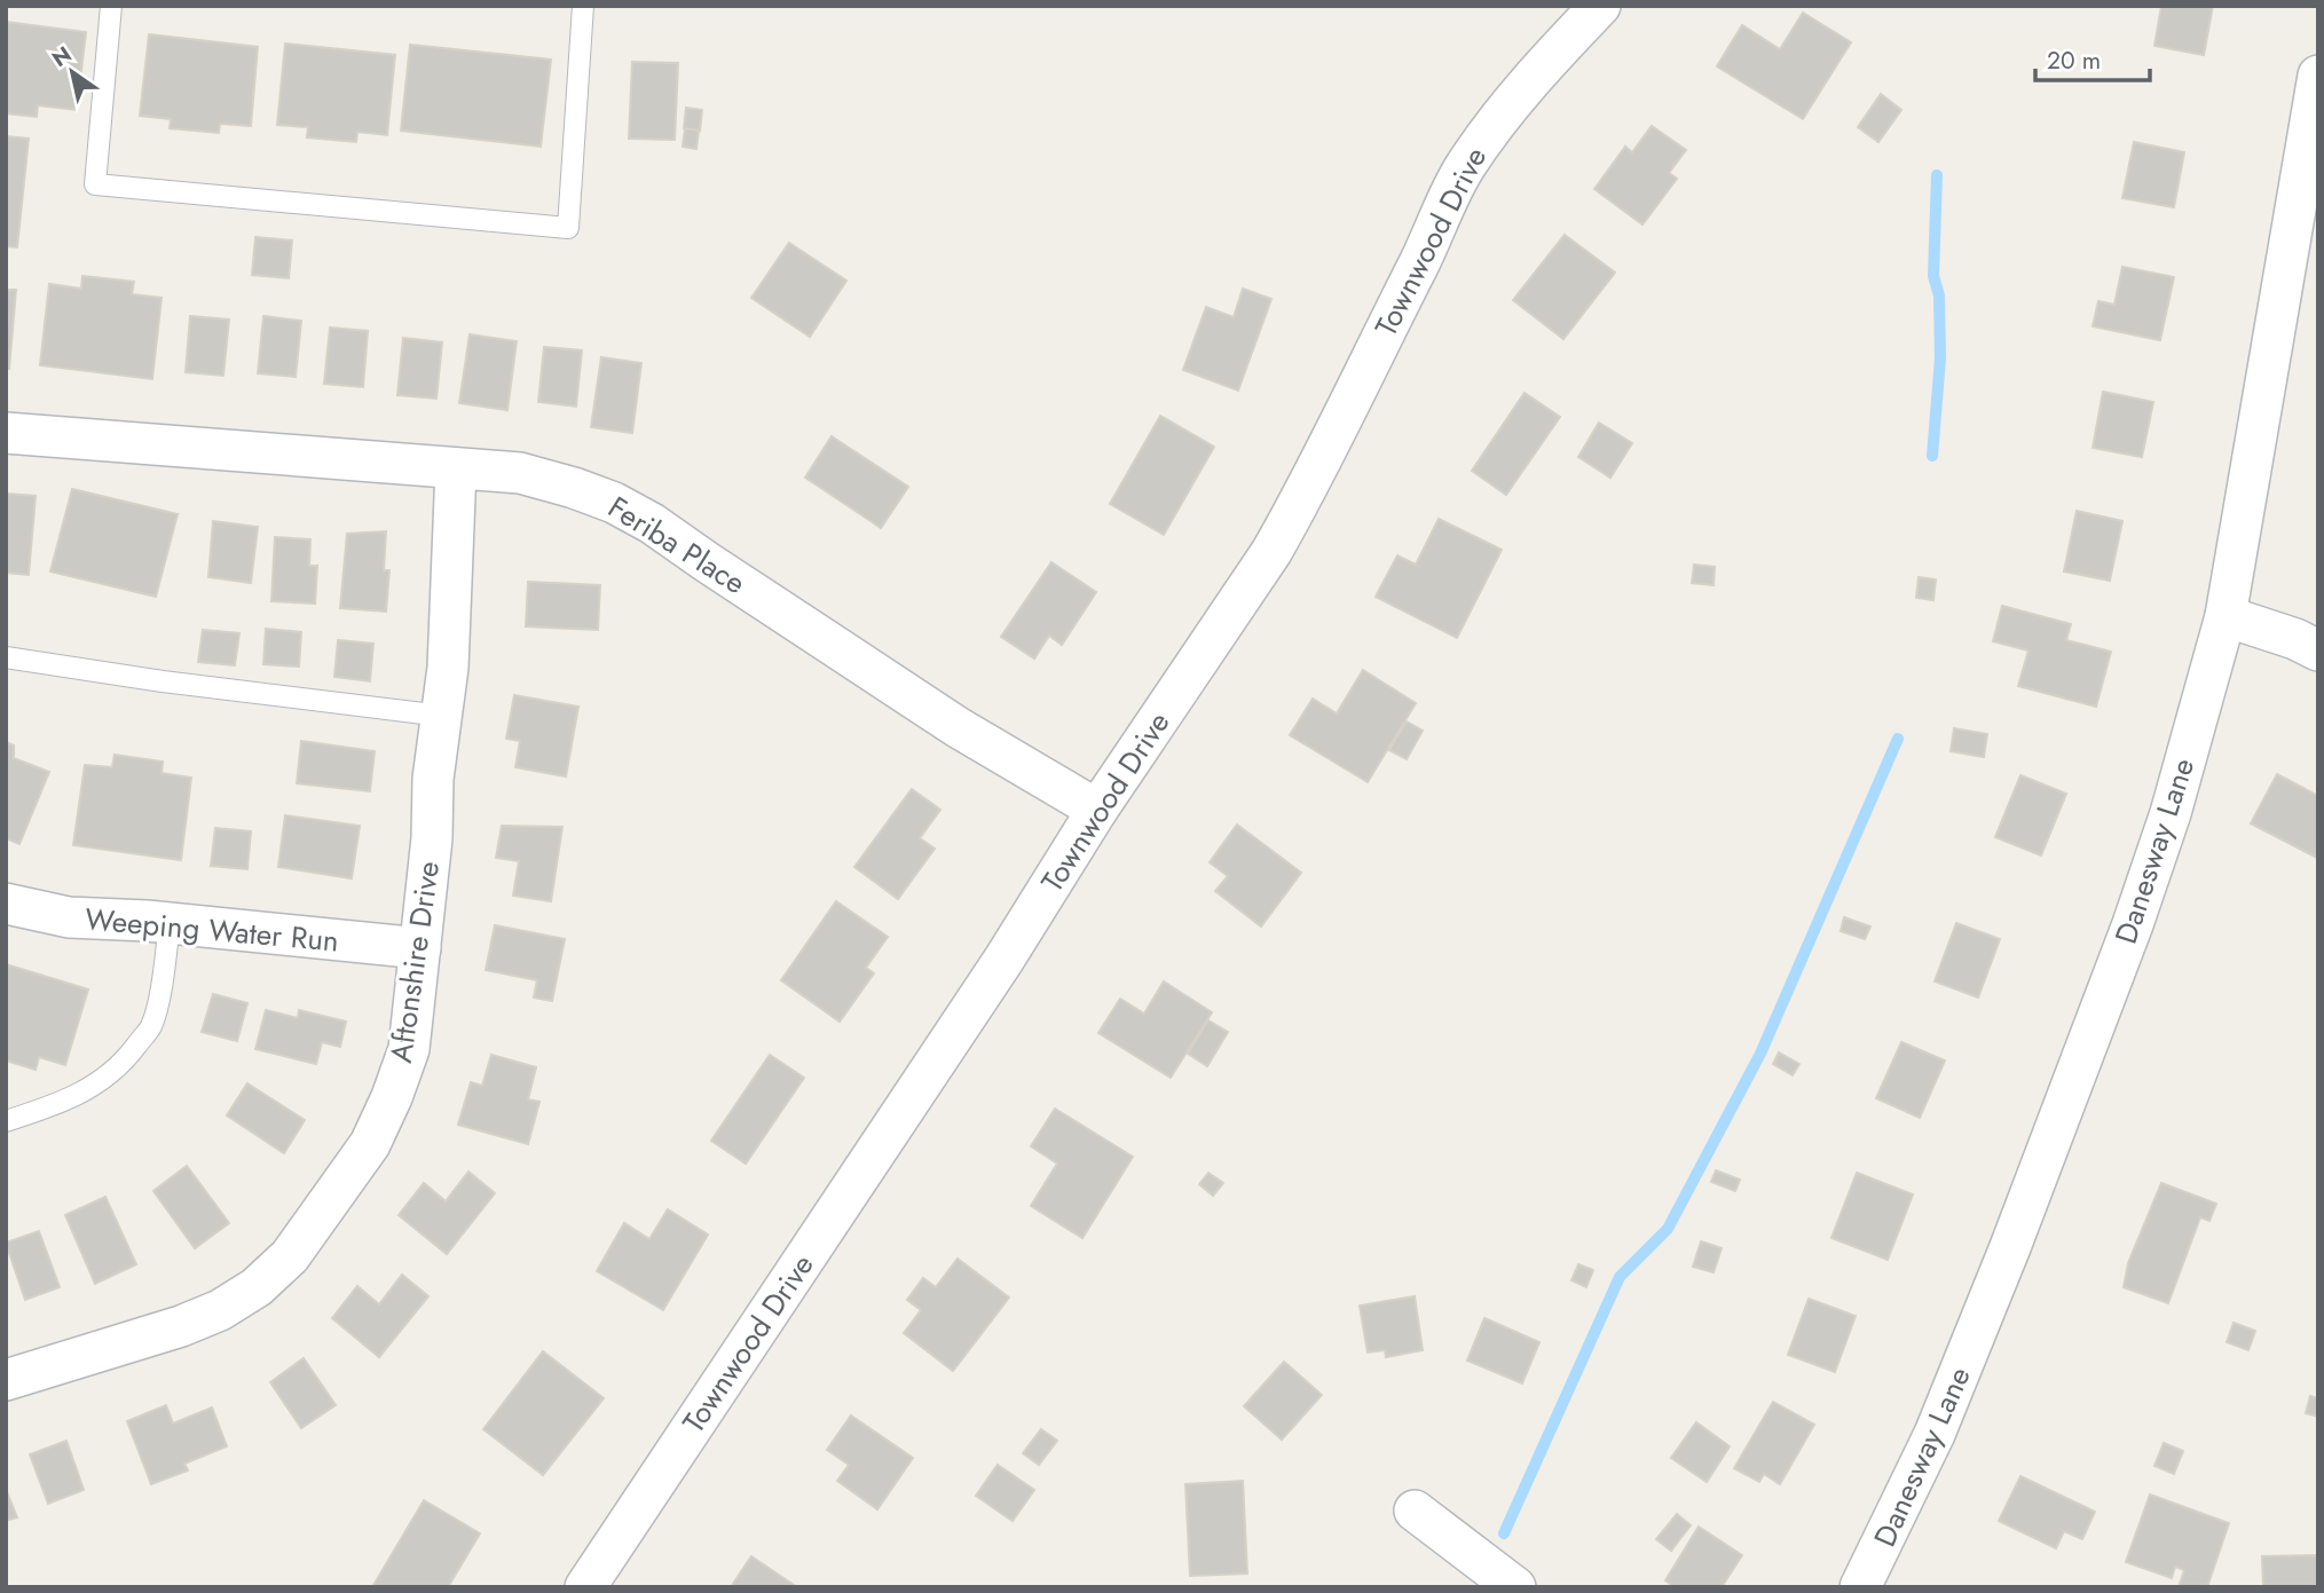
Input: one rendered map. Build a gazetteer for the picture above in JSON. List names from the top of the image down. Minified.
{"streets":{"street":["Townwood Drive","Feriba Place","Danesway Lane","Weeping Water Run","Aftonshire Drive"]},"crossings":[["Townwood Drive","Feriba Place"],["Feriba Place","Aftonshire Drive"],["Weeping Water Run","Aftonshire Drive"]],"scale_bar":"20 m","north":"top left"}
